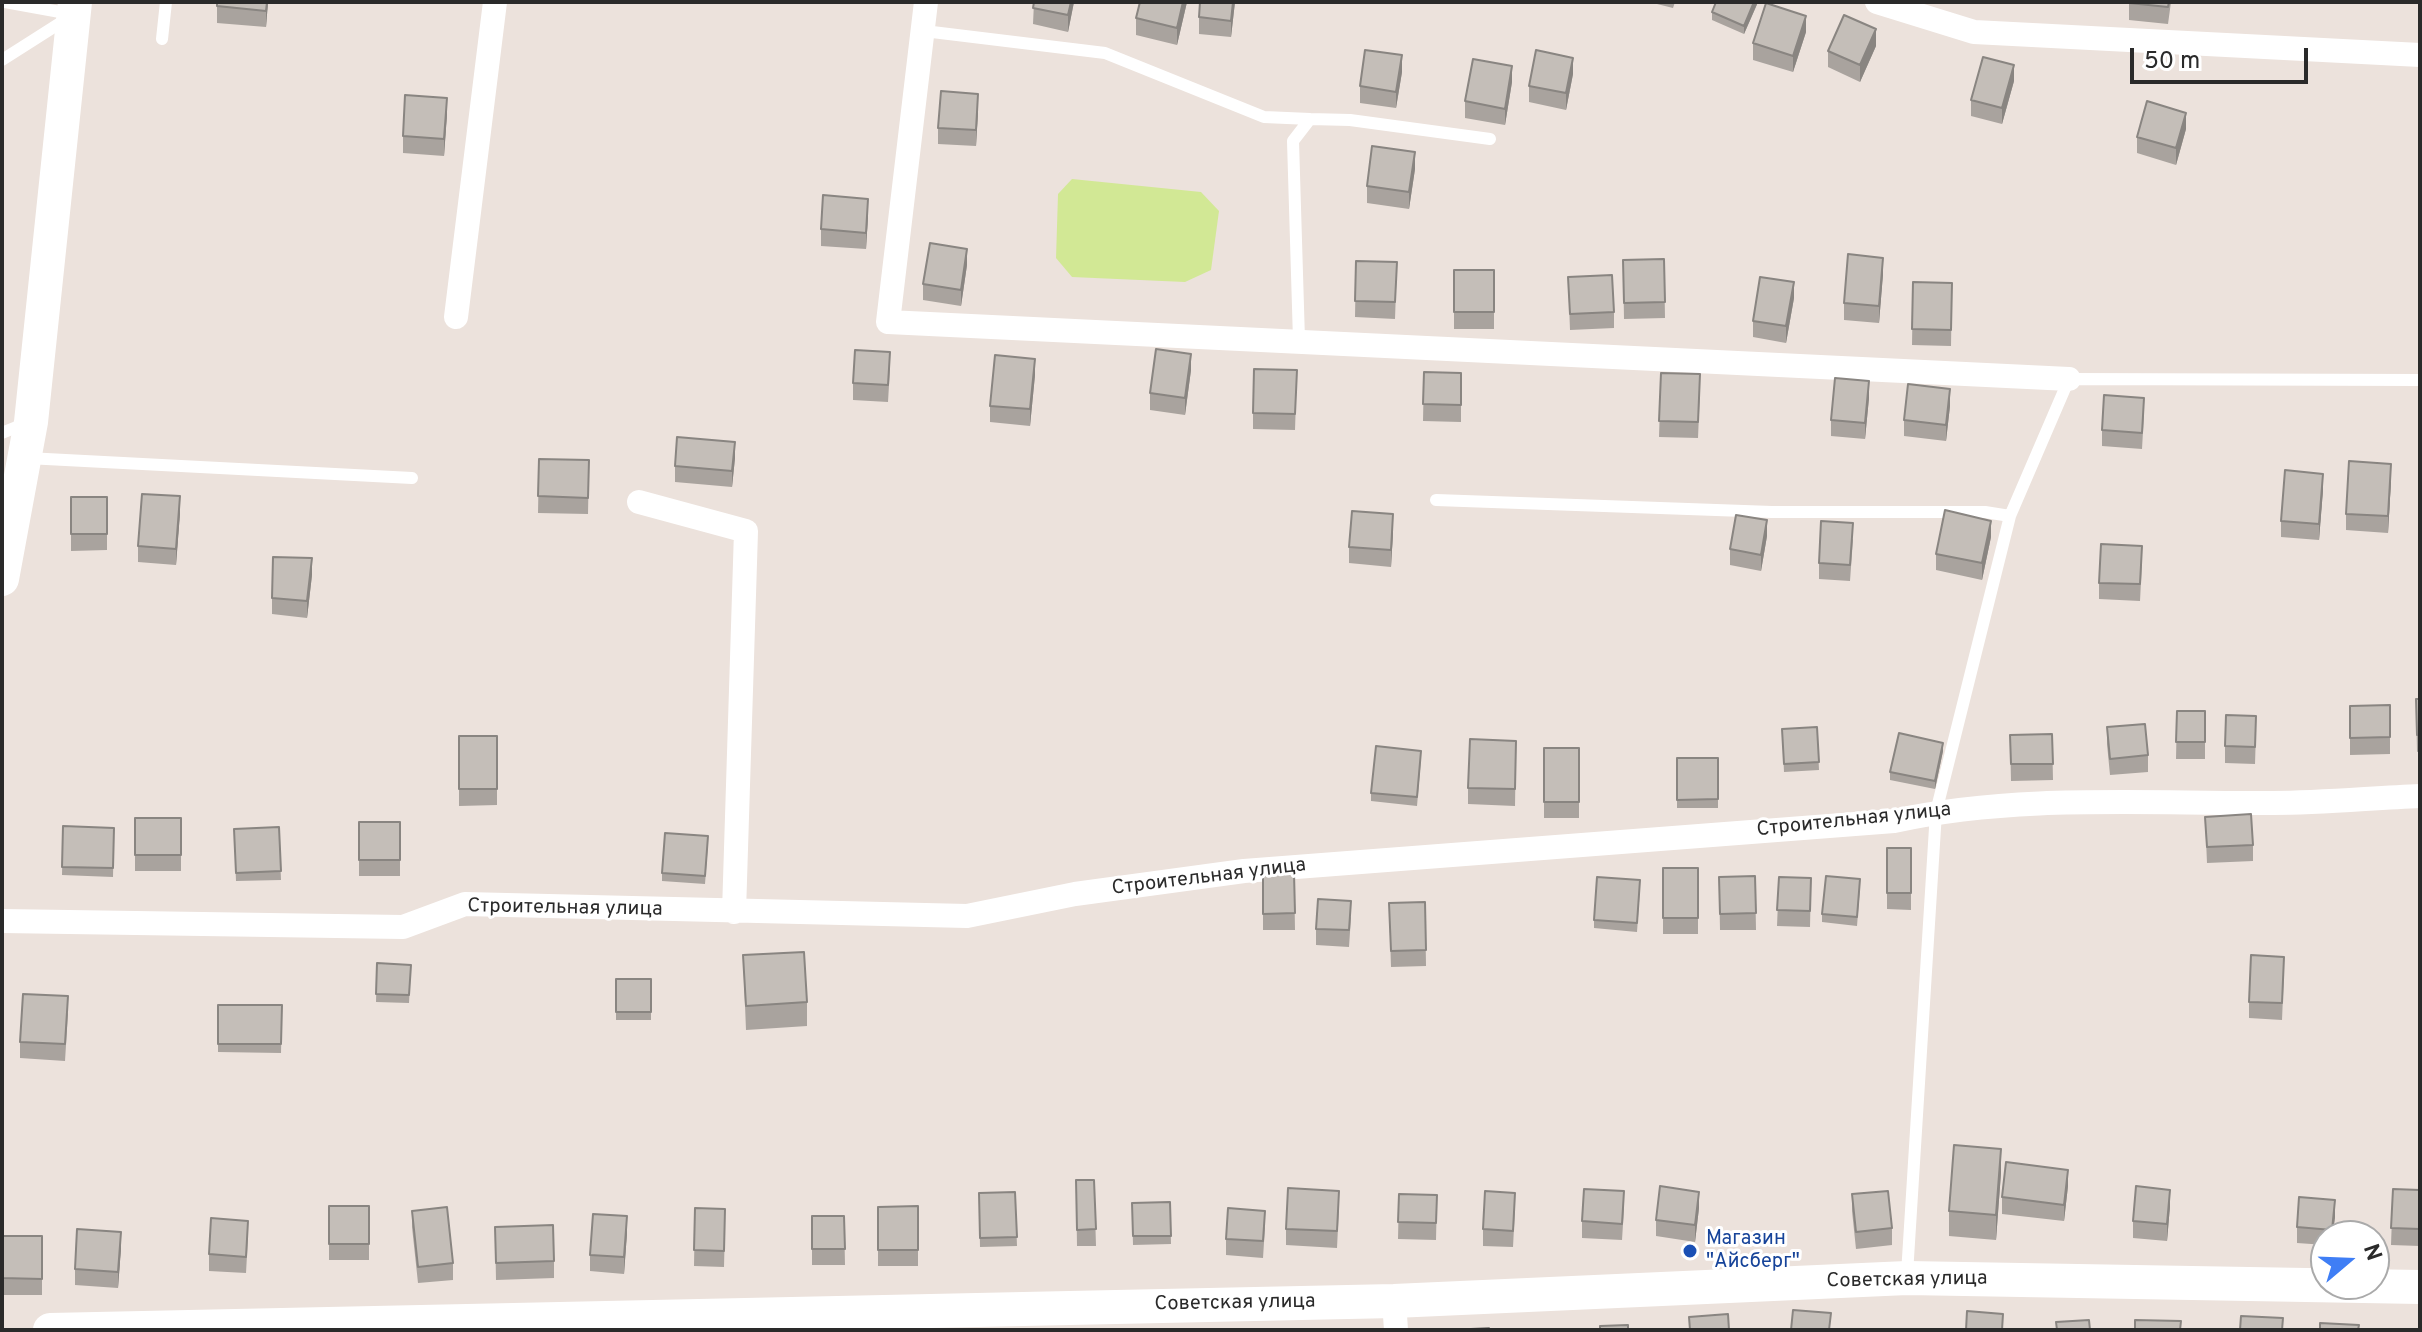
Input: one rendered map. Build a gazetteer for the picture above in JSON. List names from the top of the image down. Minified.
{"streets":{"main road":["Советская улица"],"street":["Строительная улица"]},"places":["Магазин \"Айсберг\""],"scale_bar":"50 m","north":"right"}
